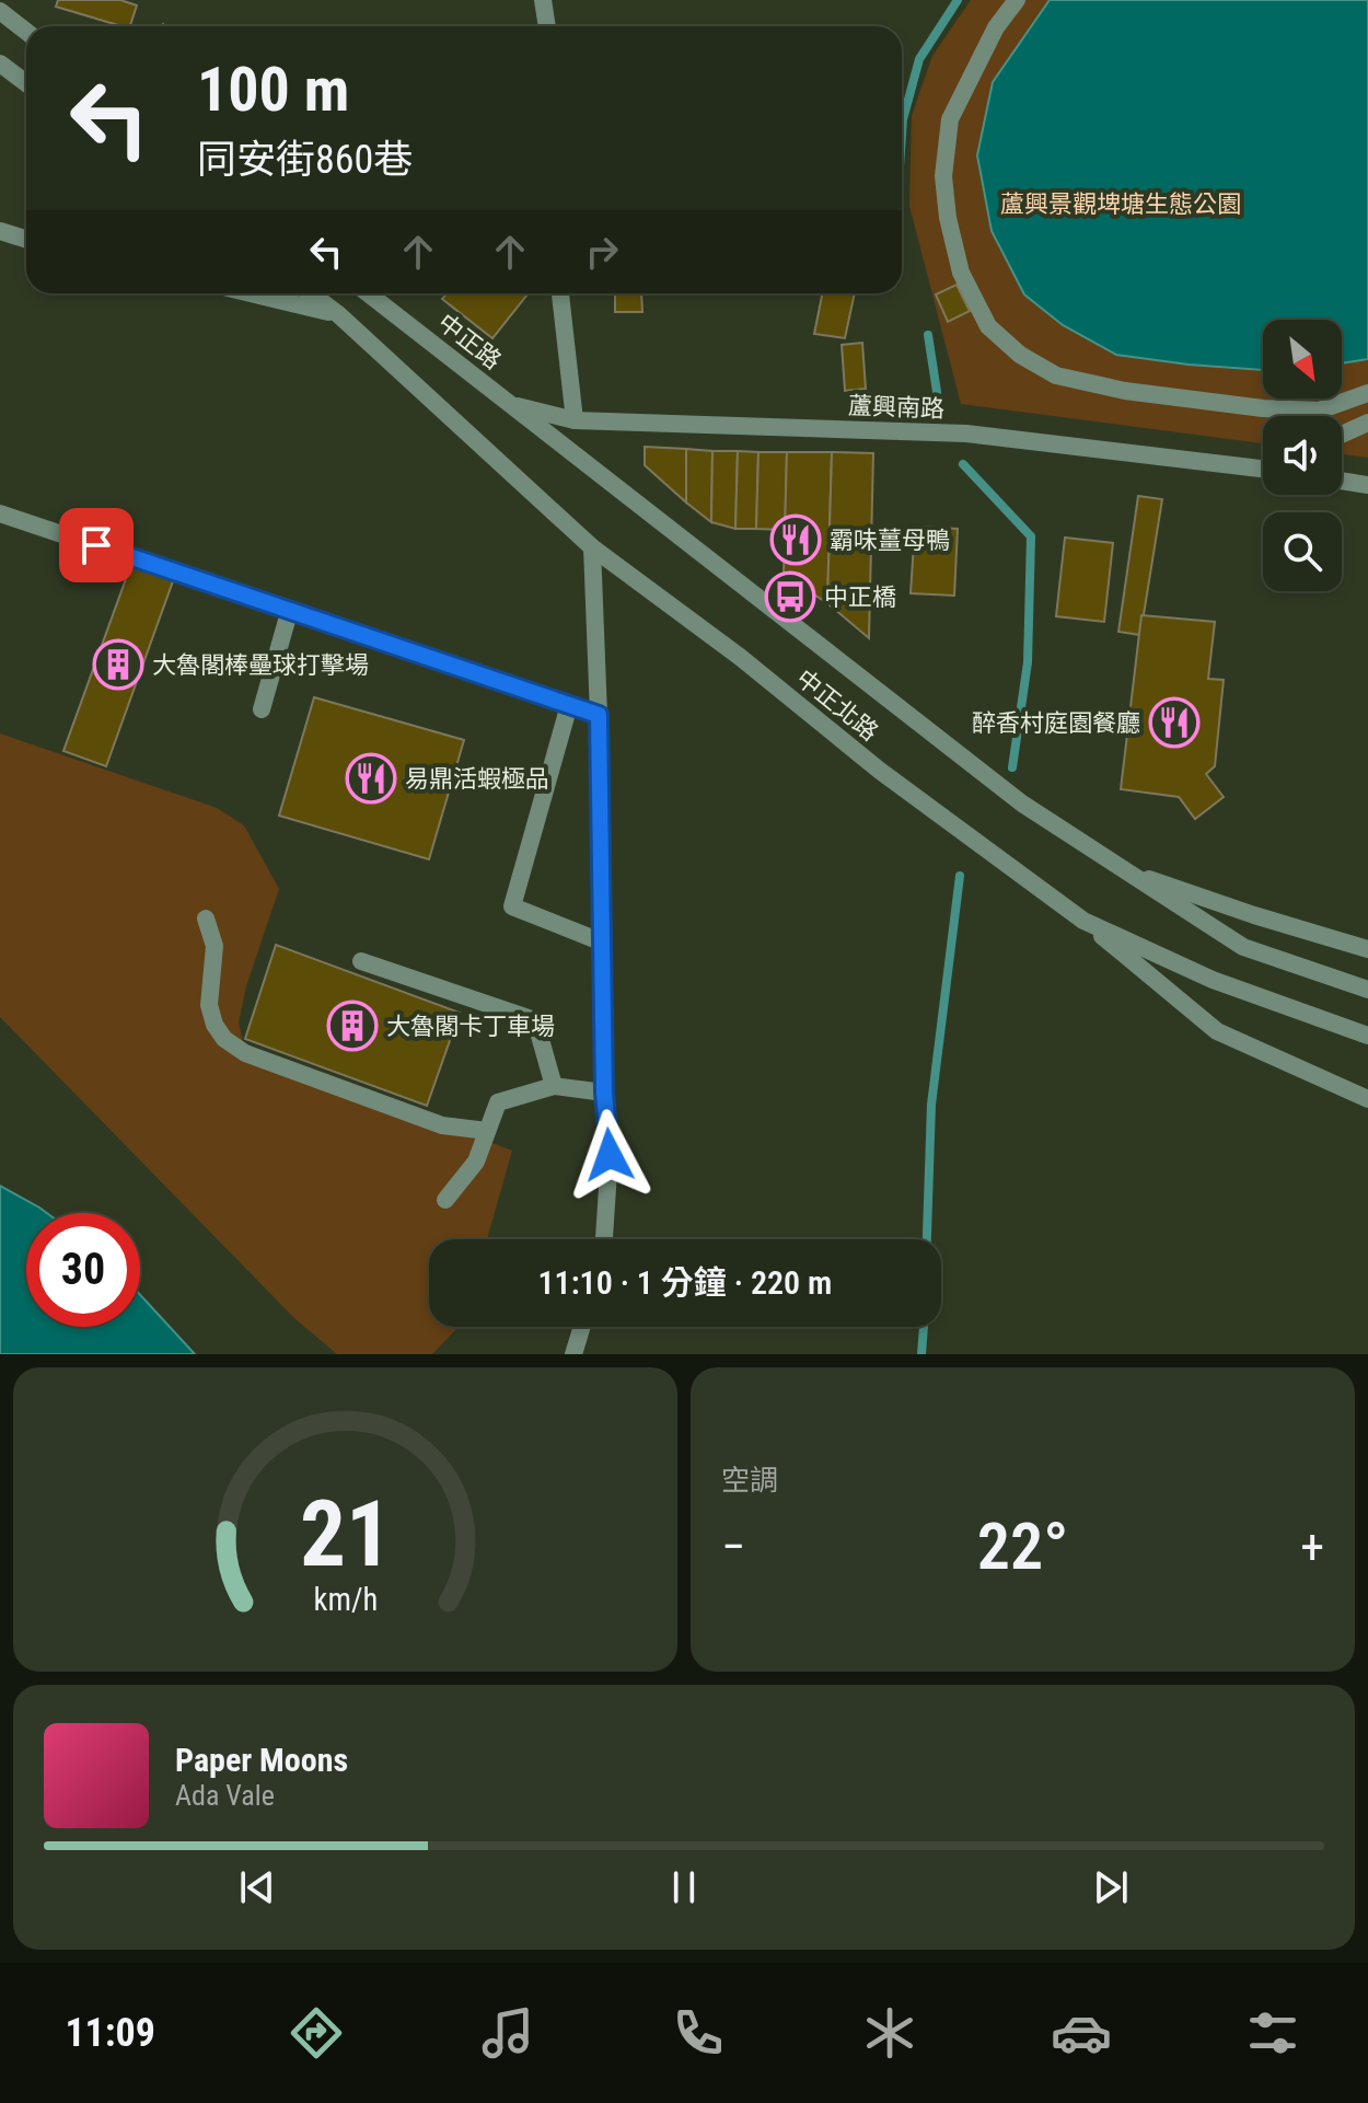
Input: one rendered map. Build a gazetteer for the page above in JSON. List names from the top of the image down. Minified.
{"streets":{"street":["中正路","蘆興南路","中正北路"]},"crossings":[["中正路","蘆興南路"],["中正路","中正北路"],["蘆興南路","中正北路"]],"parks":["蘆興景觀埤塘生態公園"],"places":{"restaurant":["霸味薑母鴨","醉香村庭園餐廳","易鼎活蝦極品"],"bus stop":["中正橋"],"building":["大魯閣棒壘球打擊場","大魯閣卡丁車場"]},"north":"bottom right","page":{"turn":["100 m","同安街860巷"],"limit":"30","trip":"11:10 · 1 分鐘 · 220 m","tile":"空調","heat":["−","22°","+"],"song":["Paper Moons","Ada Vale"],"tabs":"11:09","gauge":["21","km/h"]}}
